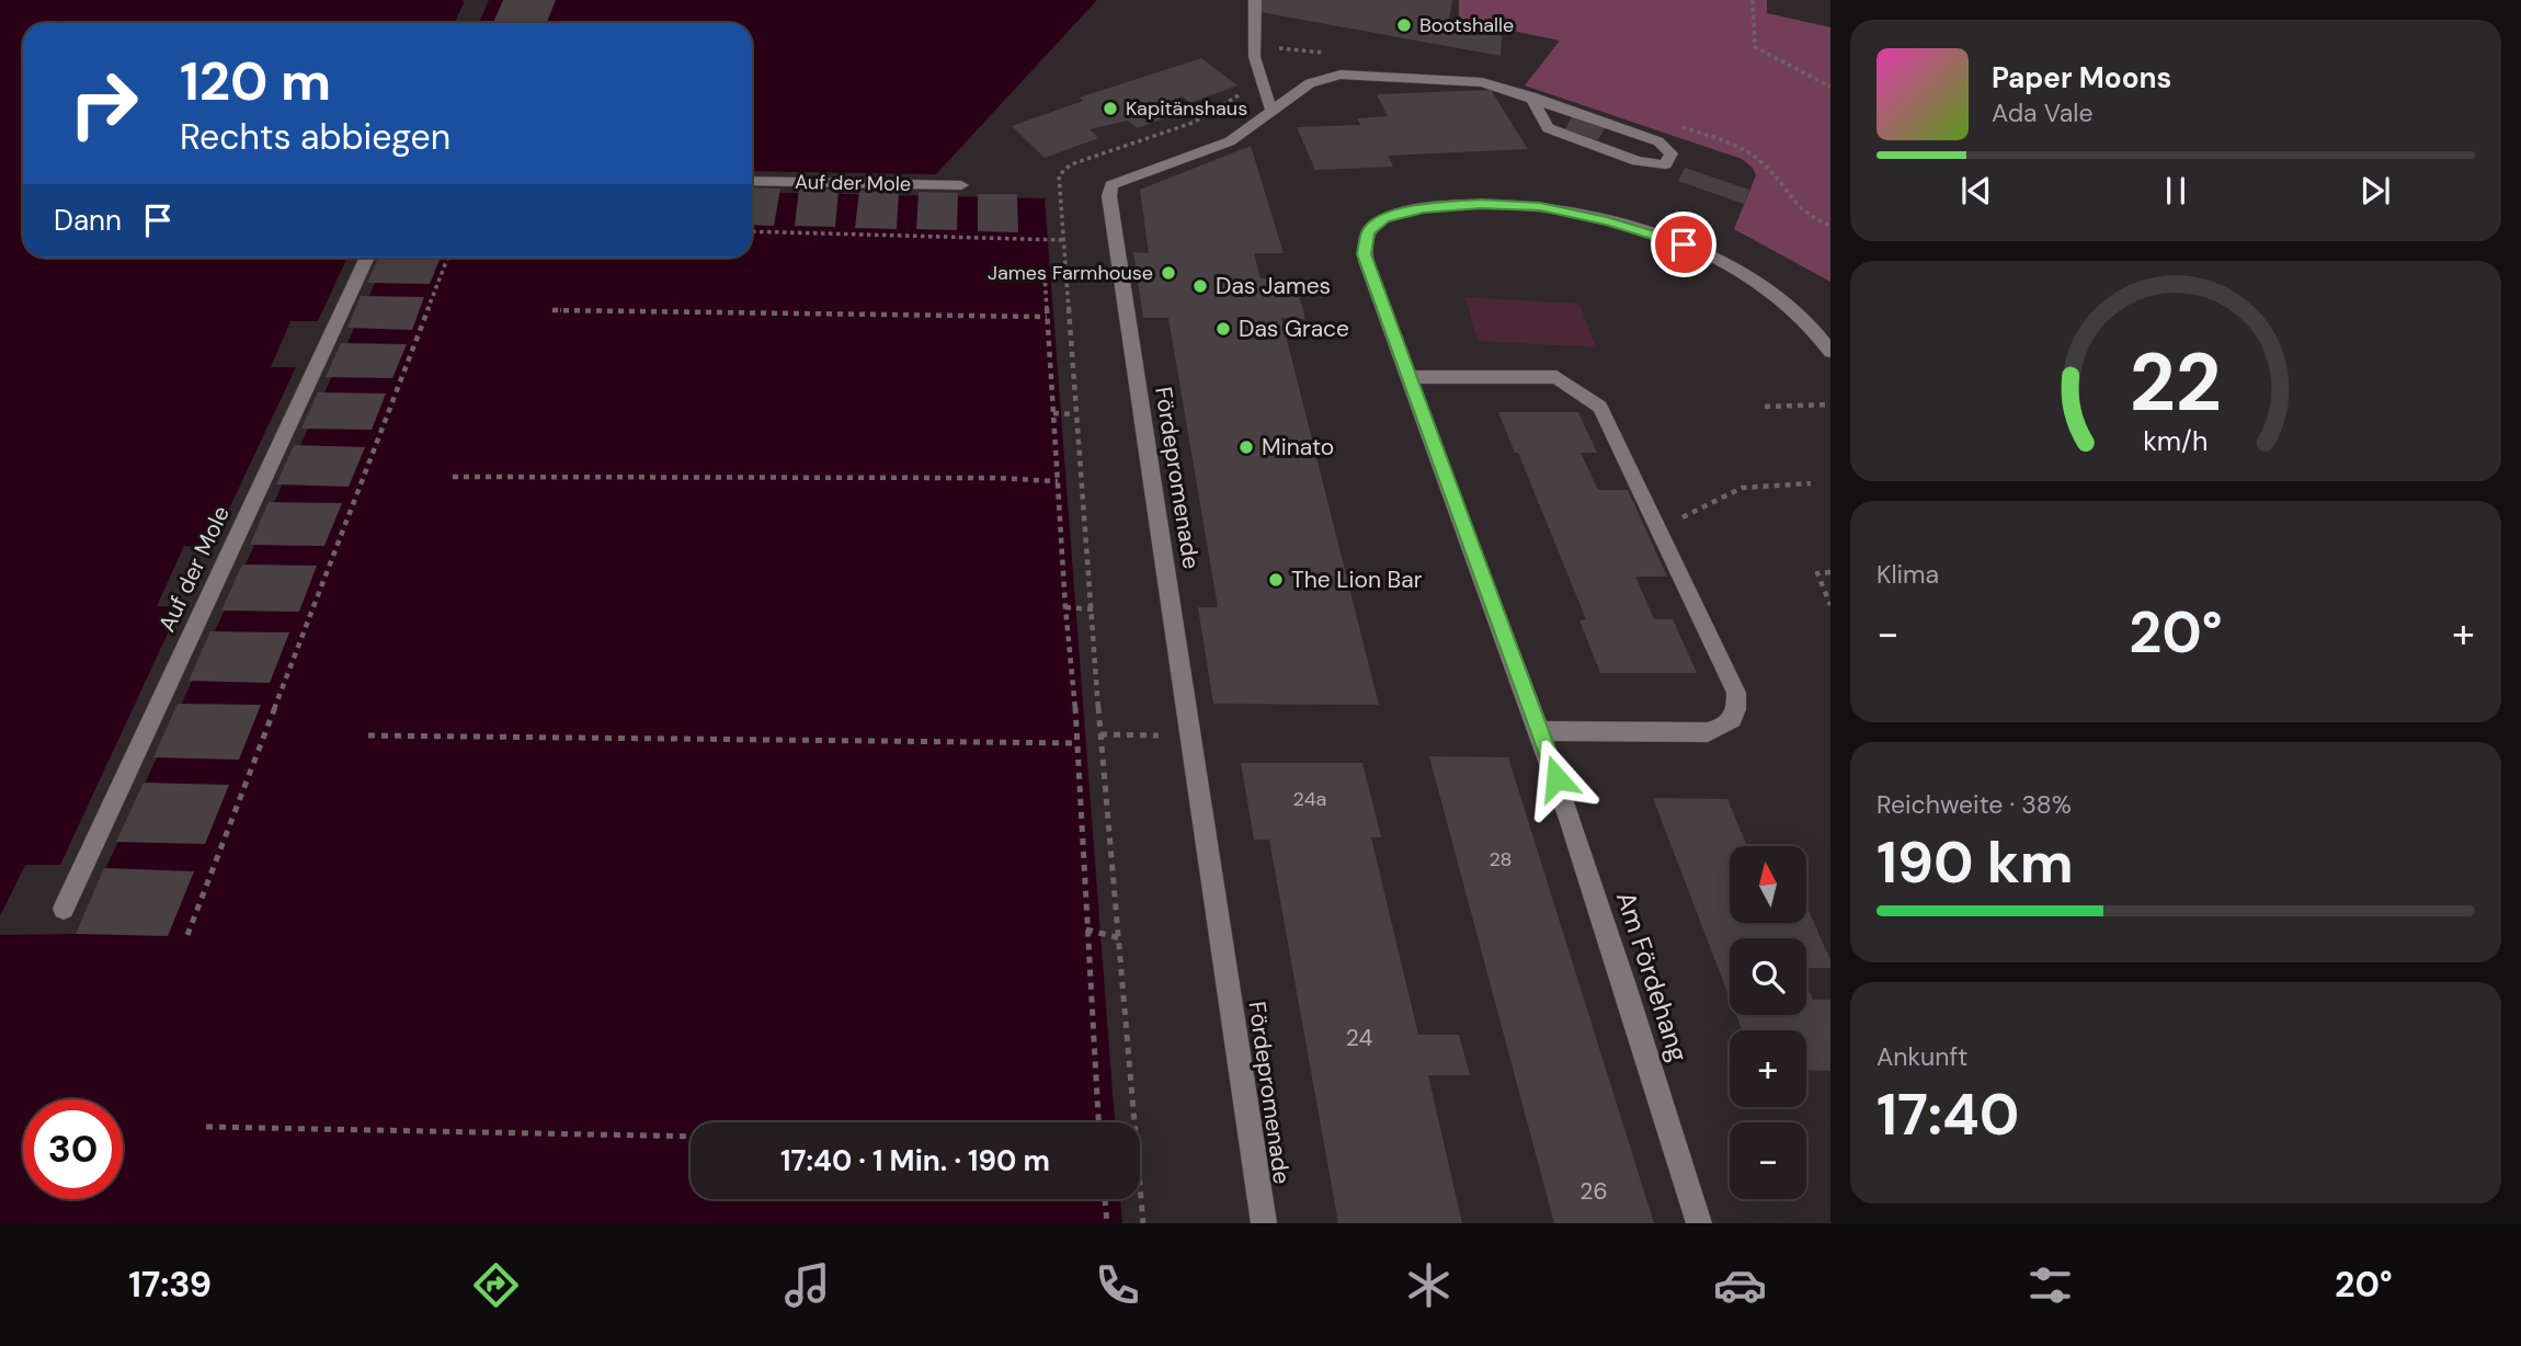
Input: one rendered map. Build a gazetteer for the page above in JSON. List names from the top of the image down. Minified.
{"streets":{"street":["Auf der Mole","Fördepromenade","Am Fördehang"]},"places":["Bootshalle","Kapitänshaus","James Farmhouse","Das James","Das Grace","Minato","The Lion Bar"],"house_numbers":["24a","28","24","26"],"north":"top","page":{"turn":["120 m","Rechts abbiegen"],"song":["Paper Moons","Ada Vale"],"then":"Dann","tile":["Klima",["Reichweite · 38%","190 km"],["Ankunft","17:40"]],"heat":["−","20°","+"],"map_buttons":["+","−"],"limit":"30","trip":"17:40 · 1 Min. · 190 m","tabs":["17:39","20°"],"gauge":["22","km/h"]}}
